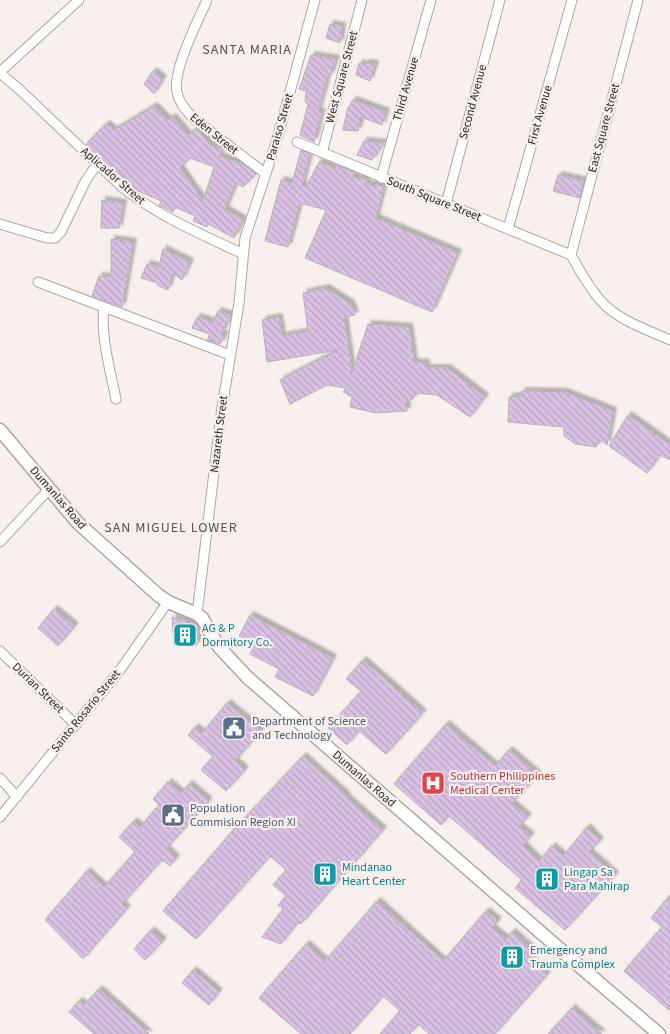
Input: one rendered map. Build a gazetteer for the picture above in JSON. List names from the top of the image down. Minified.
{"streets":{"main road":["Dumanlas Road"],"street":["West Square Street","Third Avenue","Second Avenue","First Avenue","Paraiso Street","East Square Street","Eden Street","Aplicador Street","South Square Street","Nazareth Street","Durian Street","Santo Rosario Street"]},"crossings":[["West Square Street","South Square Street"],["Third Avenue","South Square Street"],["Second Avenue","South Square Street"],["First Avenue","South Square Street"],["Paraiso Street","Eden Street"],["Paraiso Street","Aplicador Street"],["Paraiso Street","Nazareth Street"],["East Square Street","South Square Street"],["Aplicador Street","Nazareth Street"],["Nazareth Street","Dumanlas Road"],["Dumanlas Road","Santo Rosario Street"],["Durian Street","Santo Rosario Street"]],"districts":["SANTA MARIA","SAN MIGUEL LOWER"],"places":{"building":["AG & P Dormitory Co.","Mindanao Heart Center","Lingap Sa Para Mahirap","Emergency and Trauma Complex"],"public building":["Department of Science and Technology","Population Commision Region XI"],"hospital":["Southern Philippines Medical Center"]}}
